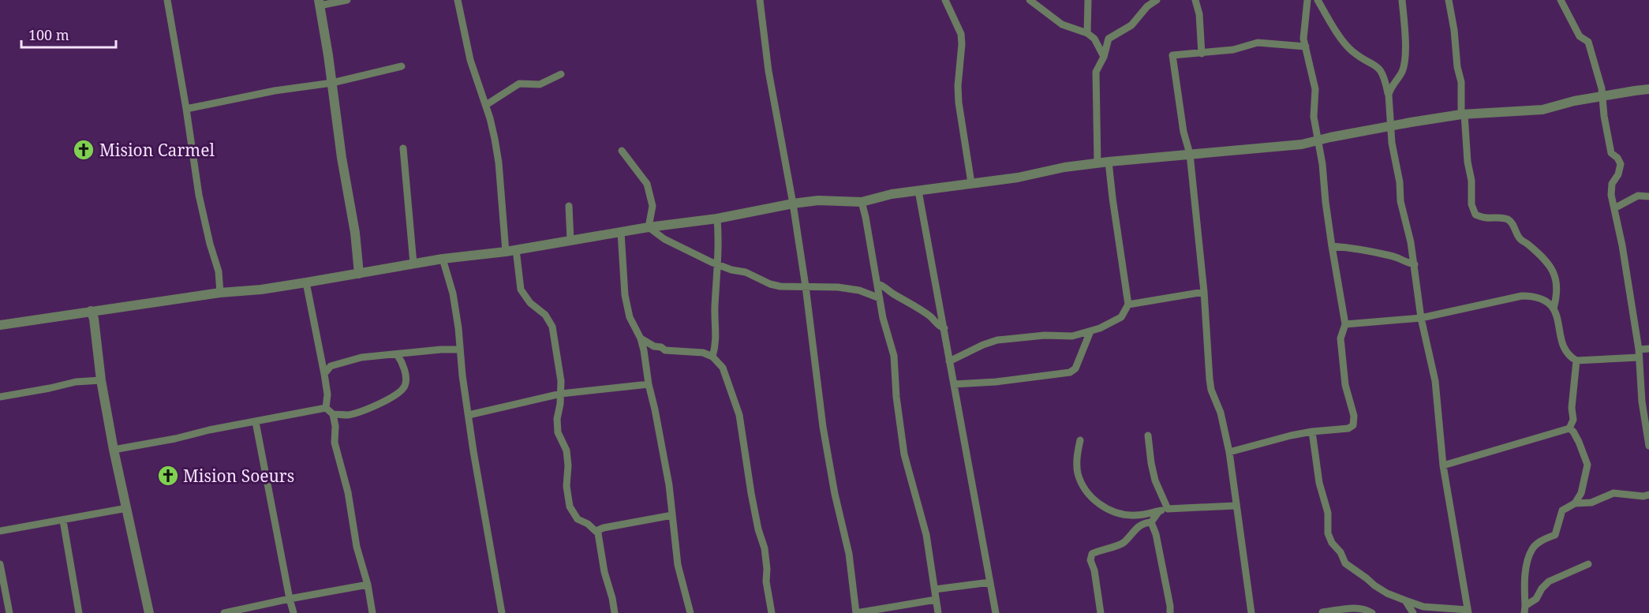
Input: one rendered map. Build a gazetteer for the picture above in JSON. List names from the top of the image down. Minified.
{"places":{"church":["Mision Carmel","Mision Soeurs"]},"scale_bar":"100 m"}
